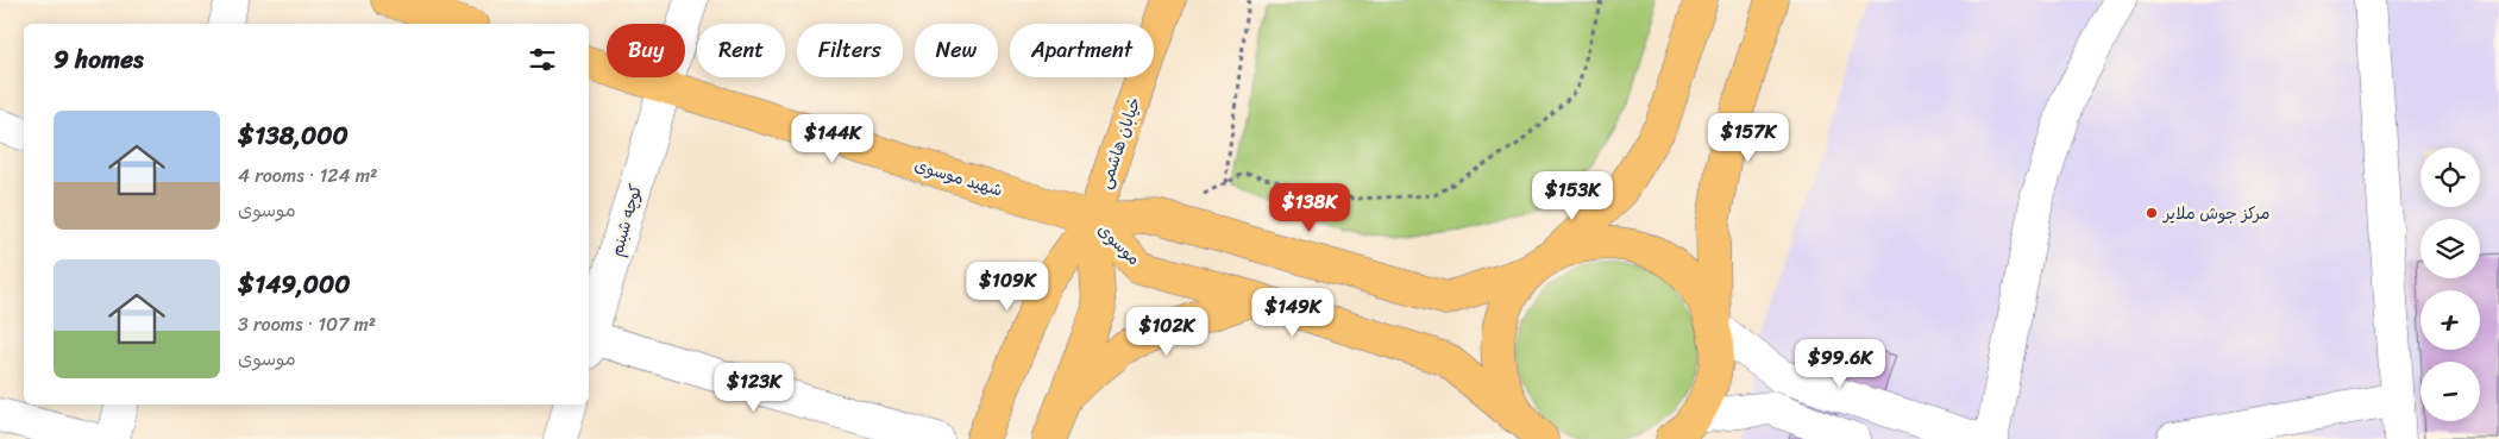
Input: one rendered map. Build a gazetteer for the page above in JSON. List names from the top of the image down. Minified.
{"streets":{"main road":["خیابان هاشمی","شهید موسوی","موسوی"],"street":["کوچه شبنم"]},"crossings":[["خیابان هاشمی","شهید موسوی"],["خیابان هاشمی","موسوی"],["شهید موسوی","کوچه شبنم"],["شهید موسوی","موسوی"]],"places":["مرکز جوش ملایر"],"page":{"chip":["Buy","Rent","Filters","New","Apartment"],"heading":"9 homes","list":[{"name":"$138,000","note":"4 rooms · 124 m² · موسوی"},{"name":"$149,000","note":"3 rooms · 107 m² · موسوی"}],"price":["$157K","$144K","$153K","$138K","$109K","$149K","$102K","$99.6K","$123K"],"map_buttons":["+","−"]}}
